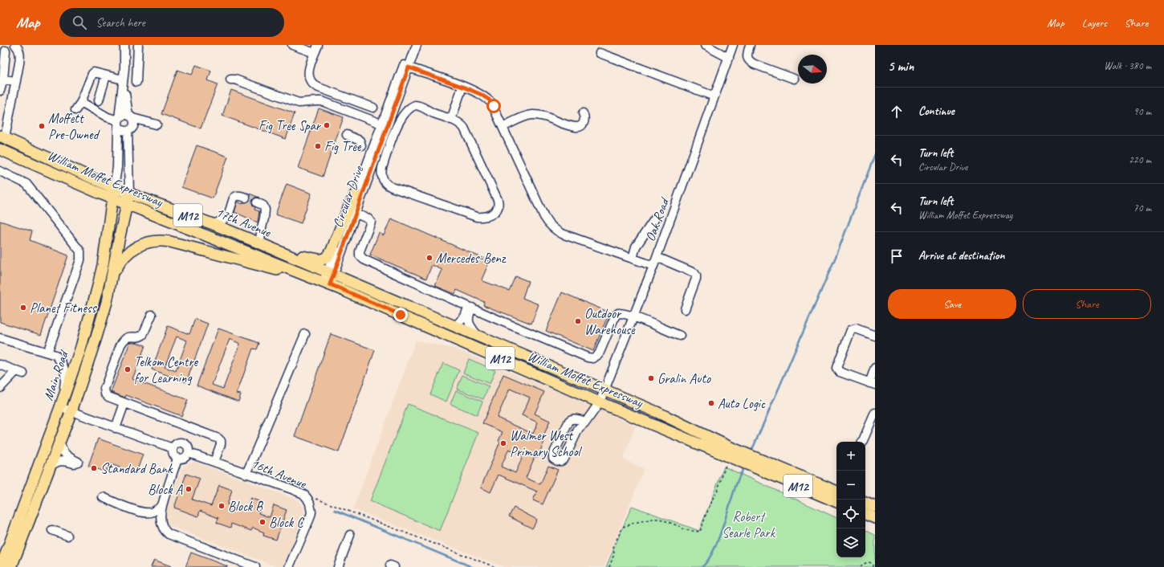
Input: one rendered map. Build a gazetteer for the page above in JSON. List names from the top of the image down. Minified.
{"streets":{"main road":["William Moffet Expressway","M12","17th Avenue","Main Road"],"street":["Circular Drive","Oak Road","16th Avenue"]},"crossings":[["William Moffet Expressway","Circular Drive"],["William Moffet Expressway","M12"],["William Moffet Expressway","Oak Road"],["William Moffet Expressway","17th Avenue"],["William Moffet Expressway","Main Road"],["Circular Drive","17th Avenue"],["M12","Main Road"],["17th Avenue","Main Road"]],"parks":["Robert Searle Park"],"places":["Fig Tree Spar","Moffett Pre-Owned","Fig Tree","Mercedes-Benz","Planet Fitness","Outdoor Warehouse","Telkom Centre for Learning","Gralin Auto","Auto Logic","Walmer West Primary School","Standard Bank","Block A","Block B","Block C"],"north":"right","page":{"header":"Map","search":"Search here","nav":["Map","Layers","Share"],"heading":["5 min","Walk · 380 m"],"list":[["Continue","90 m"],["Turn left","Circular Drive","220 m"],["Turn left","William Moffet Expressway","70 m"],"Arrive at destination"],"buttons":["Save","Share"],"map_buttons":["+","−"]}}
